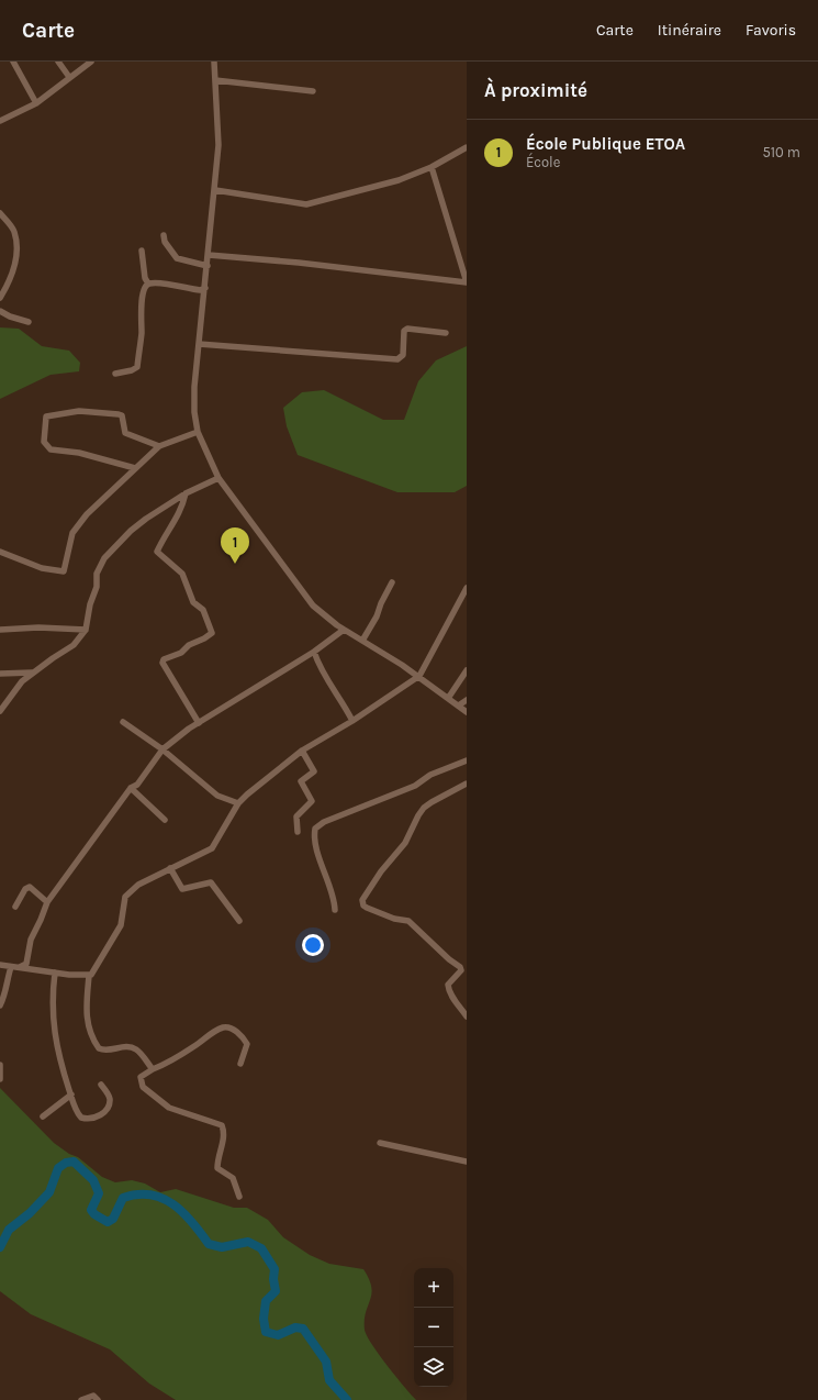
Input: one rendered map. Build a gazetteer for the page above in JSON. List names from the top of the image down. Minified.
{"page":{"header":"Carte","nav":["Carte","Itinéraire","Favoris"],"heading":"À proximité","list":[{"mark":"1","name":"École Publique ETOA","note":"École","value":"510 m"}],"pins":"1","map_buttons":["+","−"]}}
